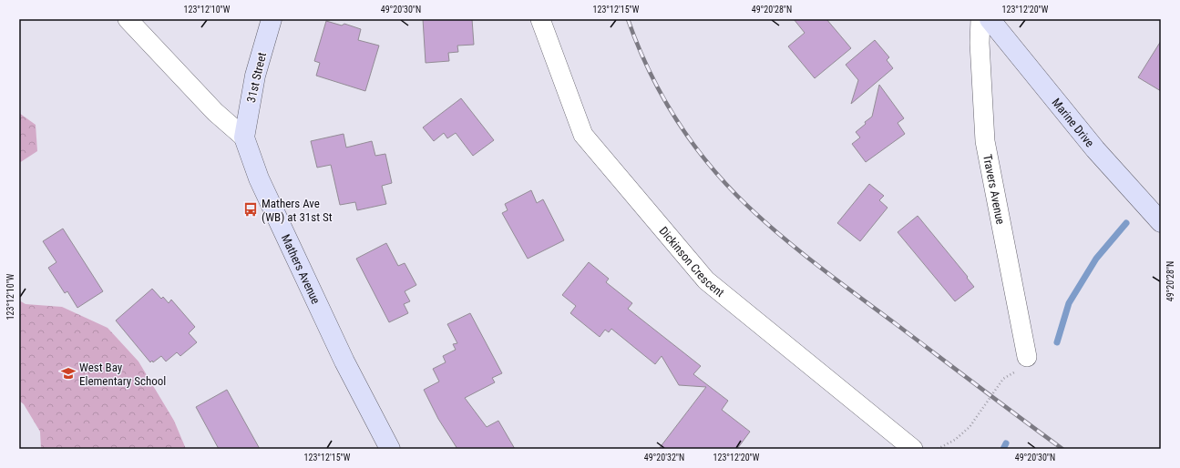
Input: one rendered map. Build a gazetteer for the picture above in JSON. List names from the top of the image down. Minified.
{"streets":{"street":["31st Street","Marine Drive","Travers Avenue","Dickinson Crescent","Mathers Avenue"]},"crossings":[["31st Street","Mathers Avenue"]],"places":{"bus stop":["Mathers Ave (WB) at 31st St"],"school or university":["West Bay Elementary School"]},"coordinates":["123°12'10\"W","49°20'30\"N","123°12'15\"W","49°20'28\"N","123°12'20\"W","49°20'32\"N"]}
